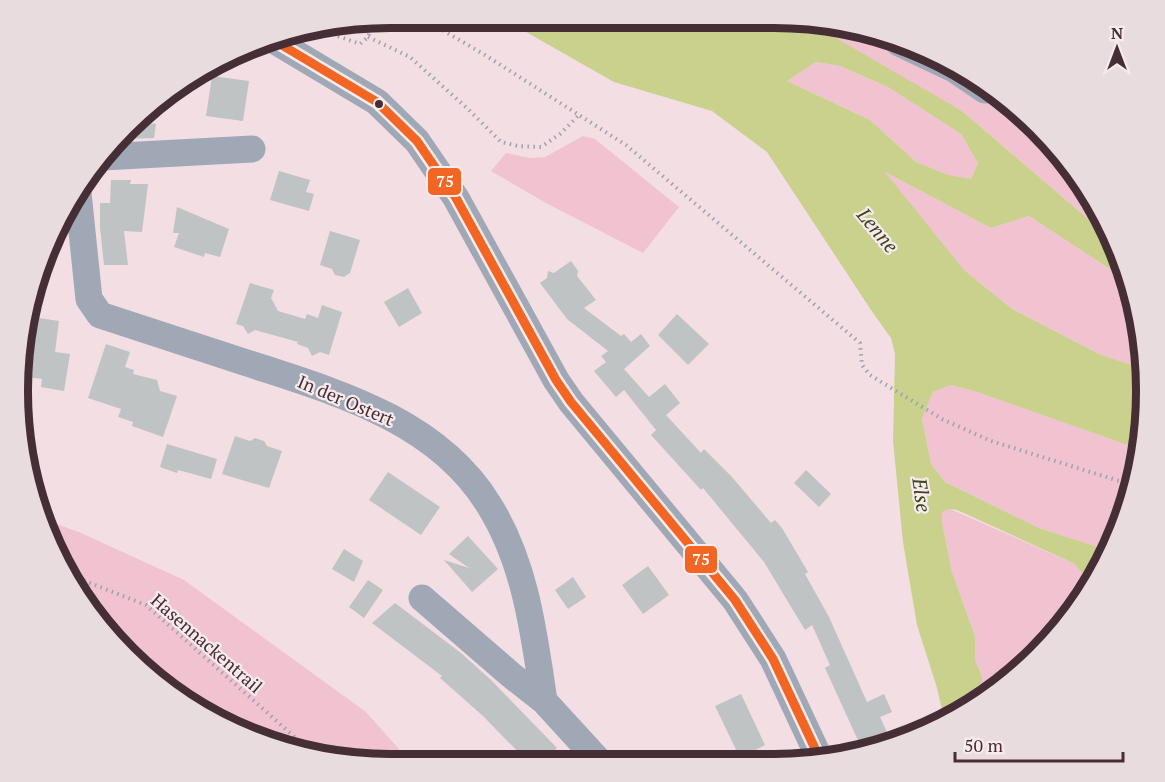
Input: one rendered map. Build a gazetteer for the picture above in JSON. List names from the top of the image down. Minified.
{"streets":{"street":["In der Ostert"],"path":["Hasennackentrail"]},"water":["Lenne","Else"],"lines":["transit line 75"],"scale_bar":"50 m","north":"top"}
